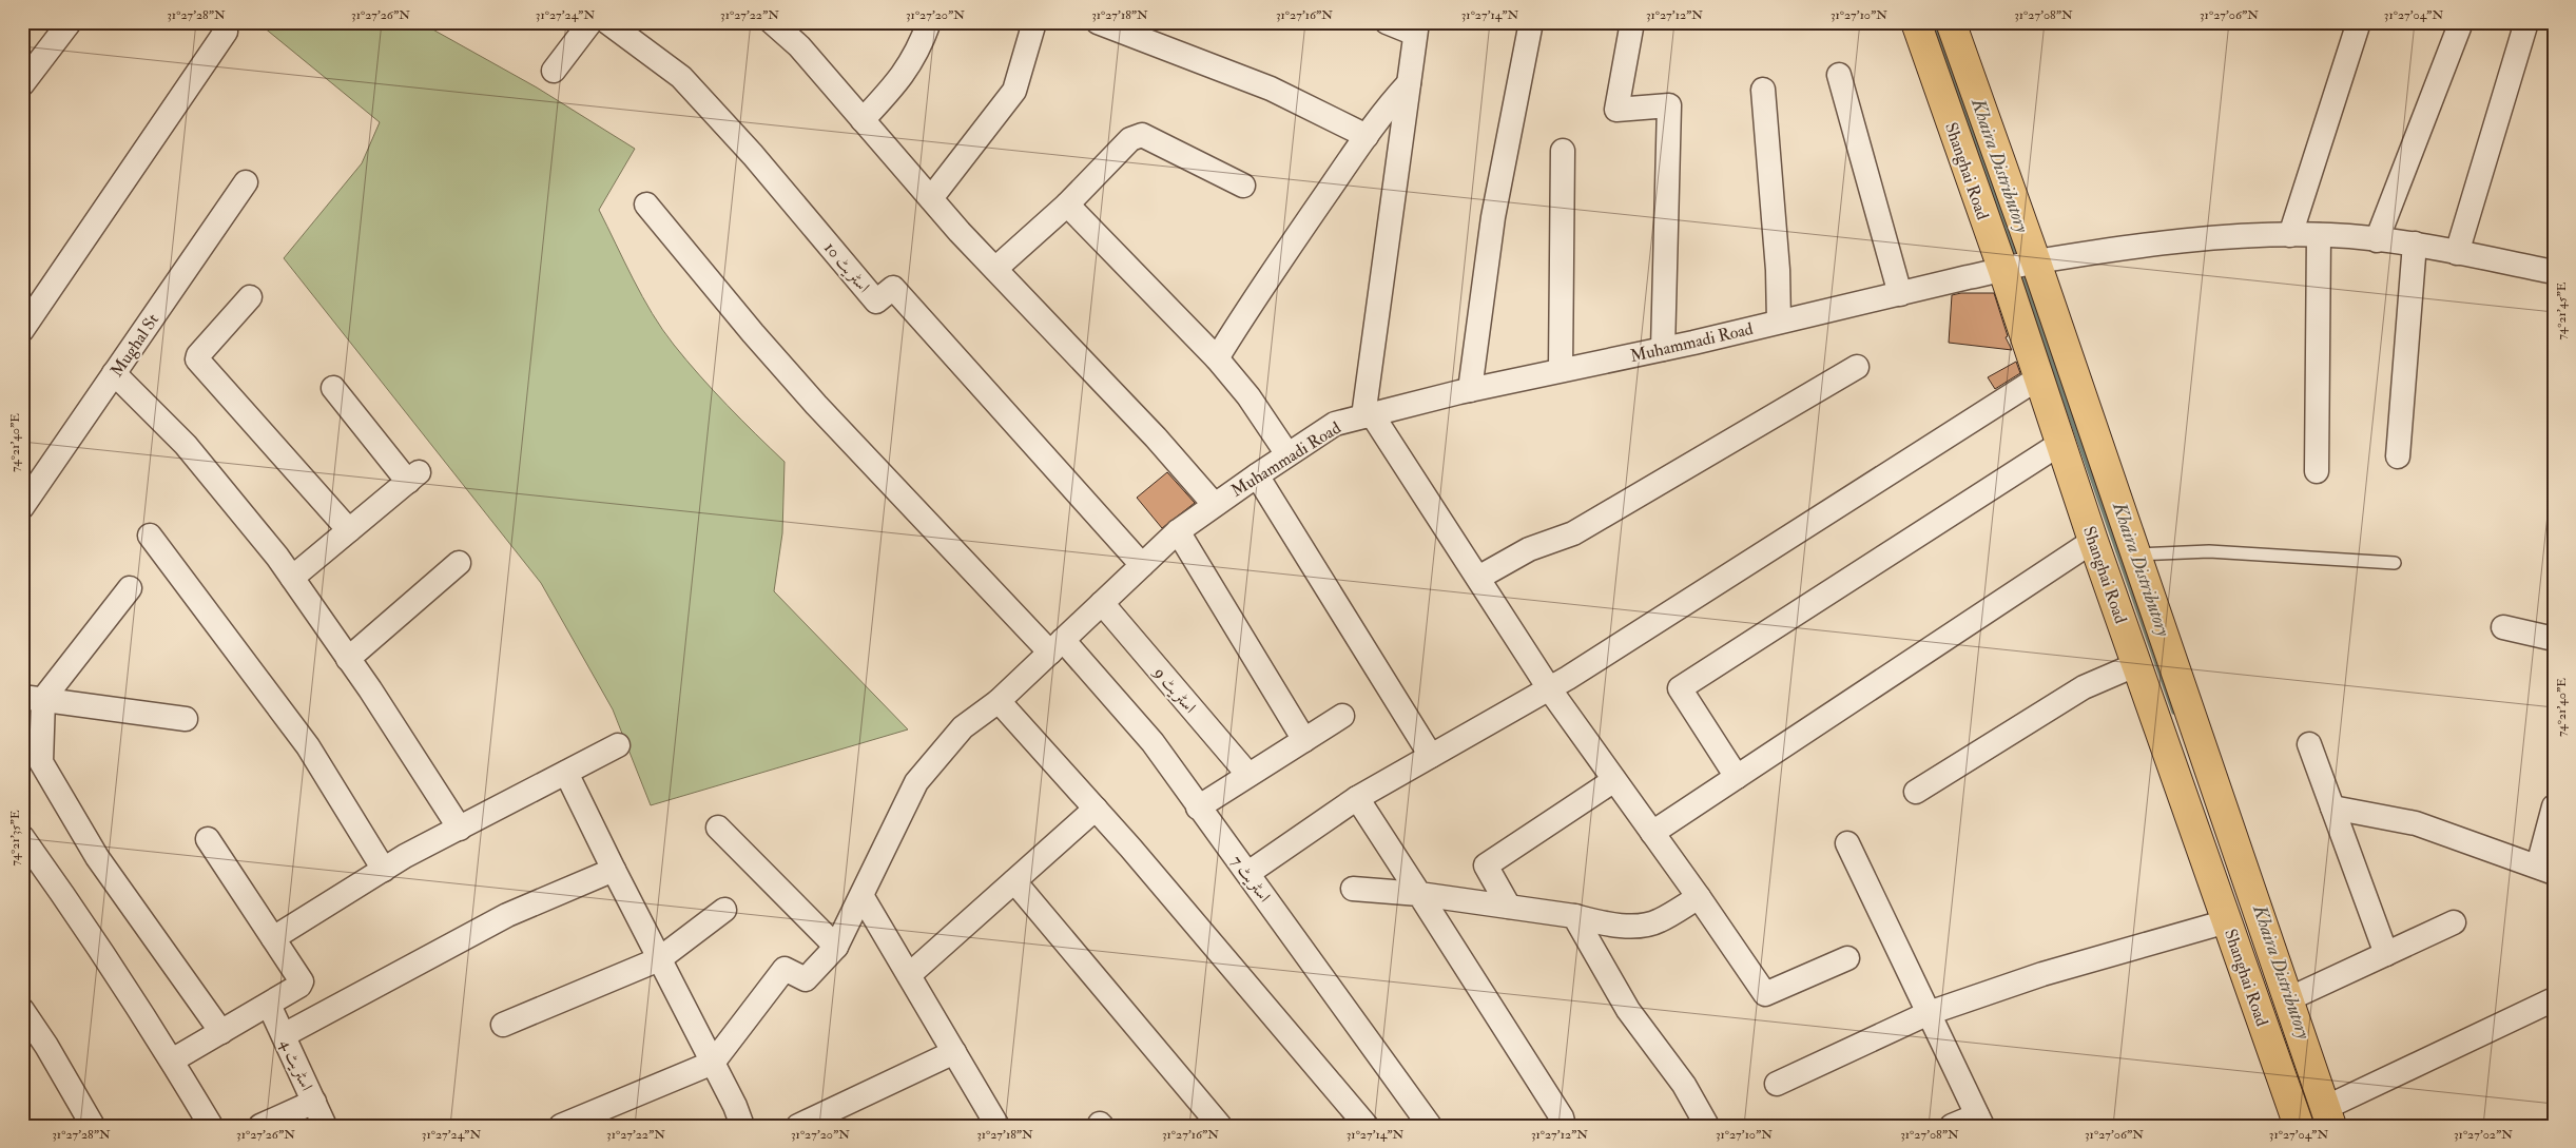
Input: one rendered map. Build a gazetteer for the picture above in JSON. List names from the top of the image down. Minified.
{"streets":{"main road":["Shanghai Road"],"street":["اسٹریٹ 10","Muhammadi Road","Mughal St","اسٹریٹ 9","اسٹریٹ 7","اسٹریٹ 4"]},"crossings":[["Shanghai Road","Muhammadi Road"],["اسٹریٹ 10","Muhammadi Road"],["Muhammadi Road","اسٹریٹ 9"],["Muhammadi Road","اسٹریٹ 7"]],"water":["Khaira Distributory"],"coordinates":["31°27'28\"N","31°27'26\"N","31°27'24\"N","31°27'22\"N","31°27'20\"N","31°27'18\"N","31°27'16\"N","31°27'14\"N","31°27'12\"N","31°27'10\"N","31°27'08\"N","31°27'06\"N","31°27'04\"N","74°21'45\"E","74°21'40\"E","74°21'35\"E","31°27'02\"N"]}
